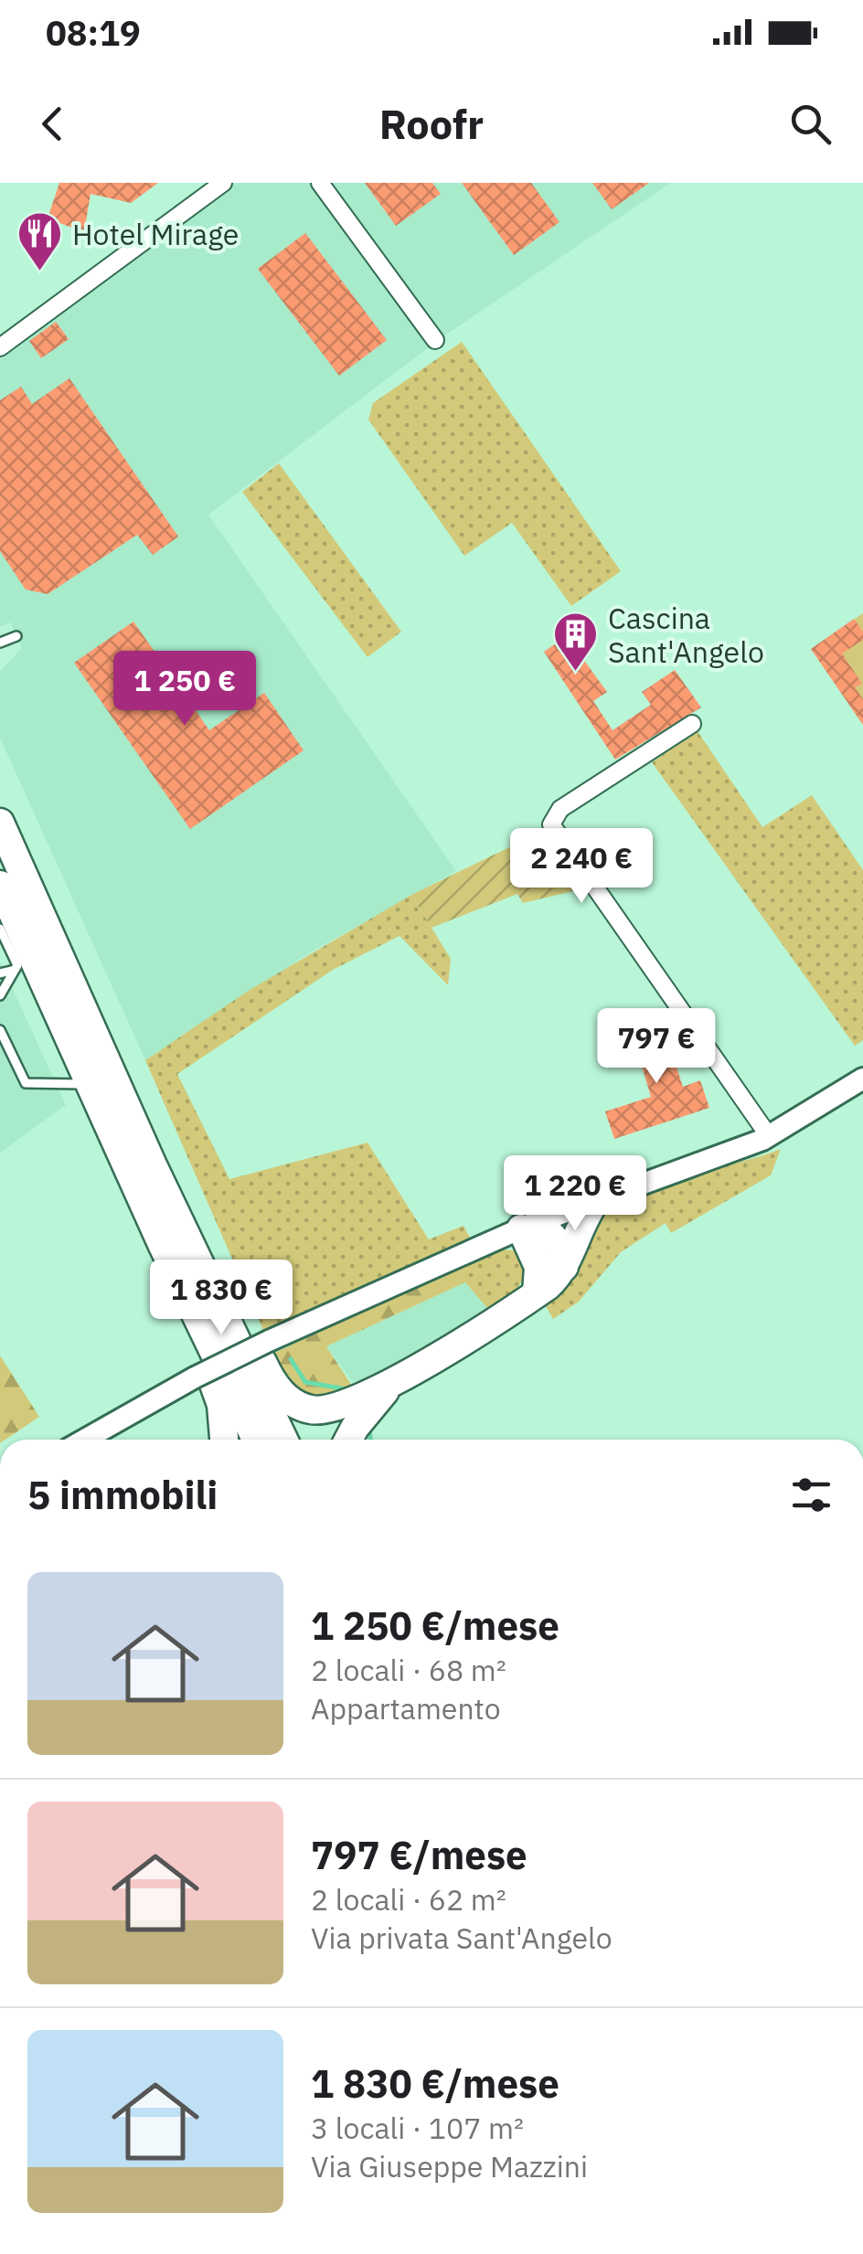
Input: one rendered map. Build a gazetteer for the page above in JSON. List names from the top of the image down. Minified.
{"places":{"restaurant":["Hotel Mirage"],"building":["Cascina Sant'Angelo"]},"page":{"status":"08:19","header":"Roofr","price":["1 250 €","2 240 €","797 €","1 220 €","1 830 €"],"heading":"5 immobili","list":[{"name":"1 250 €/mese","note":"2 locali · 68 m² · Appartamento"},{"name":"797 €/mese","note":"2 locali · 62 m² · Via privata Sant'Angelo"},{"name":"1 830 €/mese","note":"3 locali · 107 m² · Via Giuseppe Mazzini"}]}}
